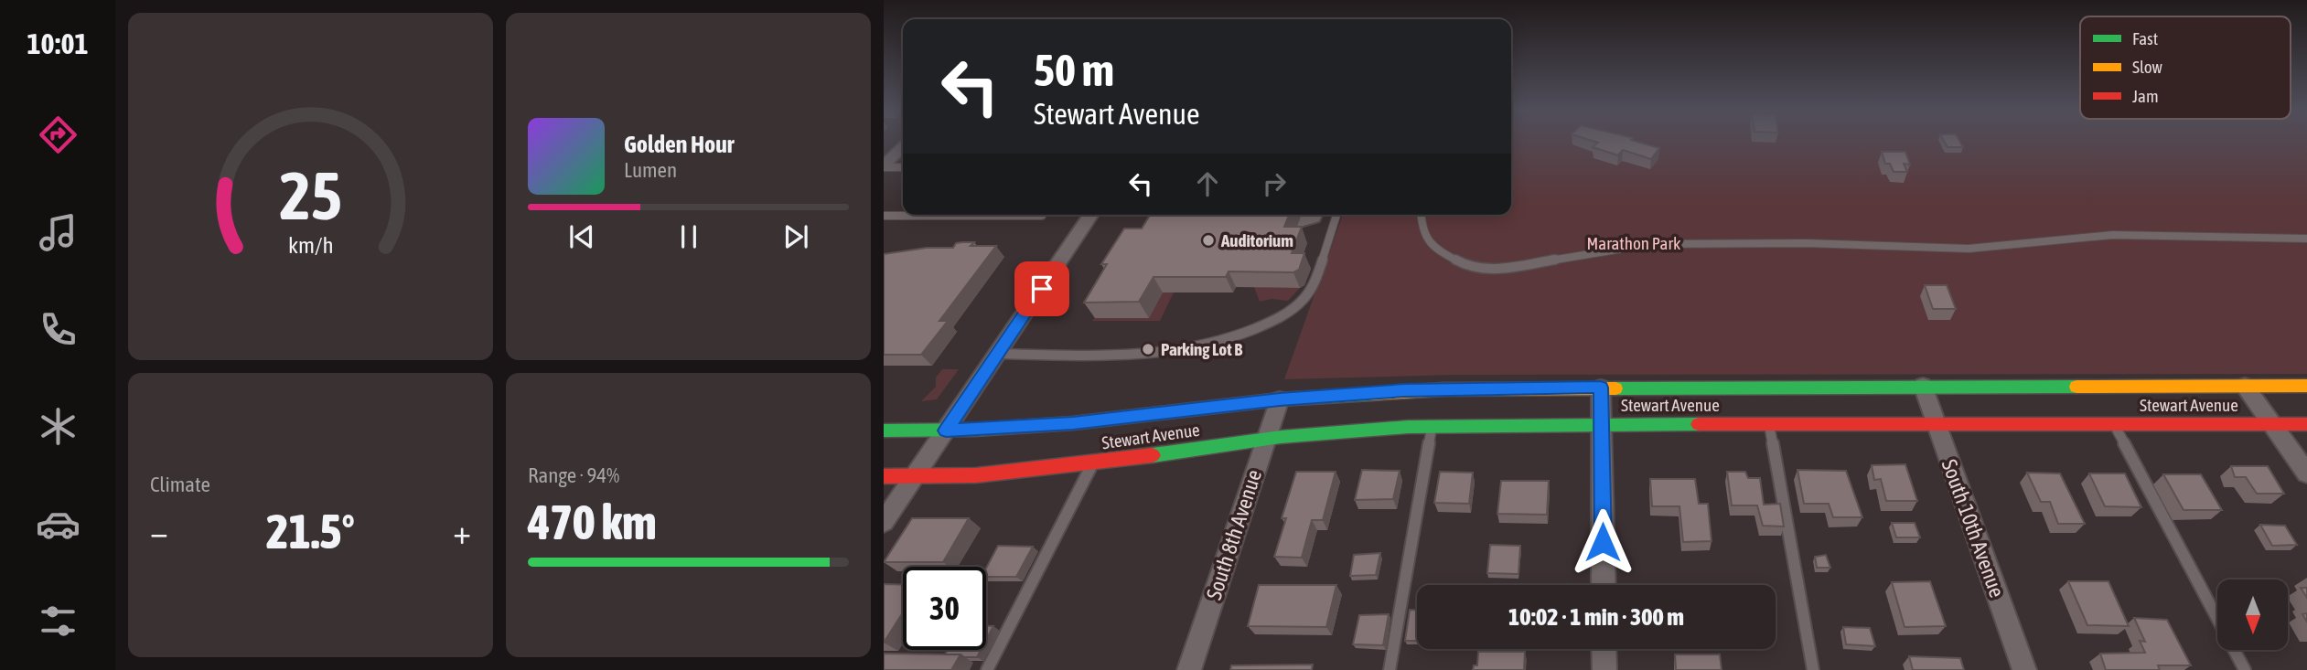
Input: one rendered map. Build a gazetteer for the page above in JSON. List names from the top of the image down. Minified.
{"streets":{"main road":["Stewart Avenue"],"street":["South 10th Avenue","South 8th Avenue"]},"crossings":[["Stewart Avenue","South 10th Avenue"],["Stewart Avenue","South 8th Avenue"]],"parks":["Marathon Park"],"places":["Auditorium","Parking Lot B"],"legend":["Fast","Slow","Jam"],"north":"bottom","page":{"tabs":"10:01","turn":["50 m","Stewart Avenue"],"song":["Golden Hour","Lumen"],"tile":["Climate",["Range · 94%","470 km"]],"heat":["−","21.5°","+"],"limit":"30","trip":"10:02 · 1 min · 300 m","gauge":["25","km/h"]}}
